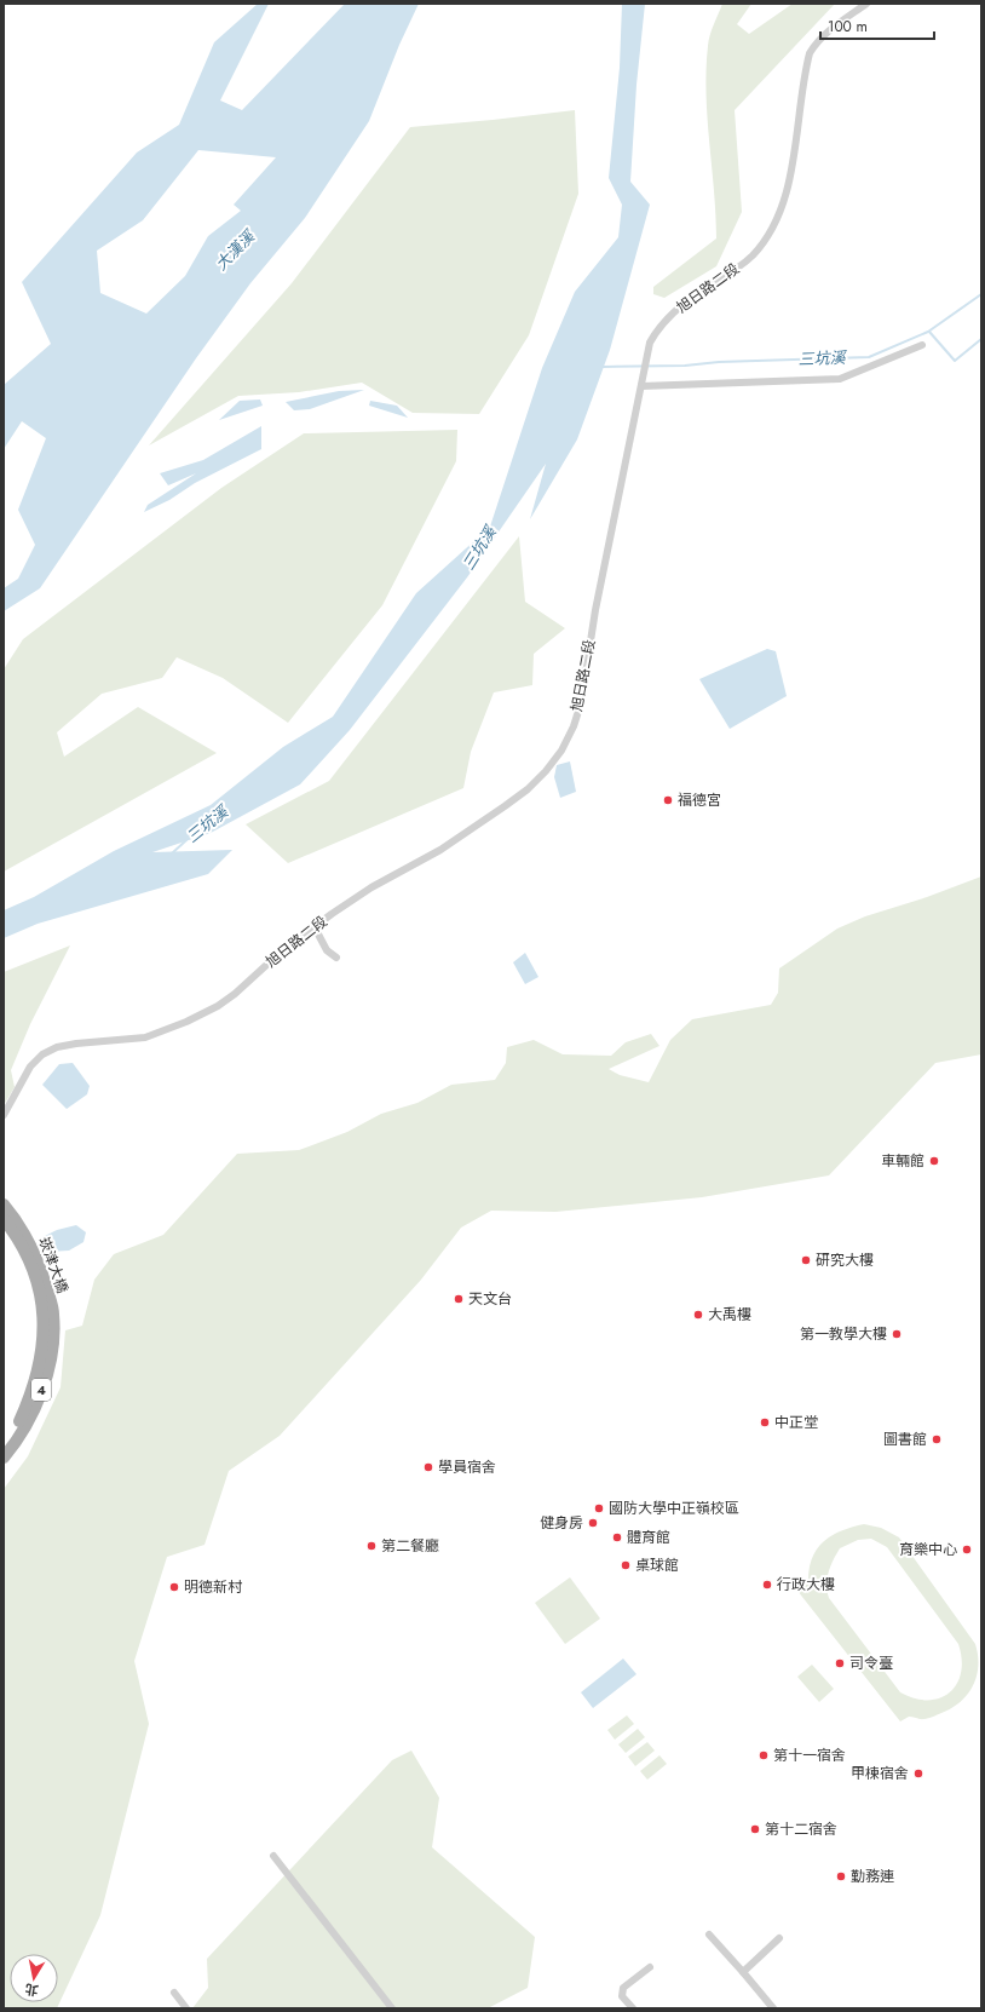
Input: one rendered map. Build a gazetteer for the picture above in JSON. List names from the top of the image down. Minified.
{"streets":{"main road":["崁津大橋","4"],"street":["旭日路二段"]},"crossings":[["崁津大橋","4"]],"water":["大漢溪","三坑溪"],"places":["福德宮","車輛館","研究大樓","天文台","大禹樓","第一教學大樓","中正堂","圖書館","學員宿舍","國防大學中正嶺校區","健身房","體育館","第二餐廳","育樂中心","桌球館","行政大樓","明德新村","司令臺","第十一宿舍","甲棟宿舍","第十二宿舍","勤務連"],"scale_bar":"100 m","north":"bottom"}
